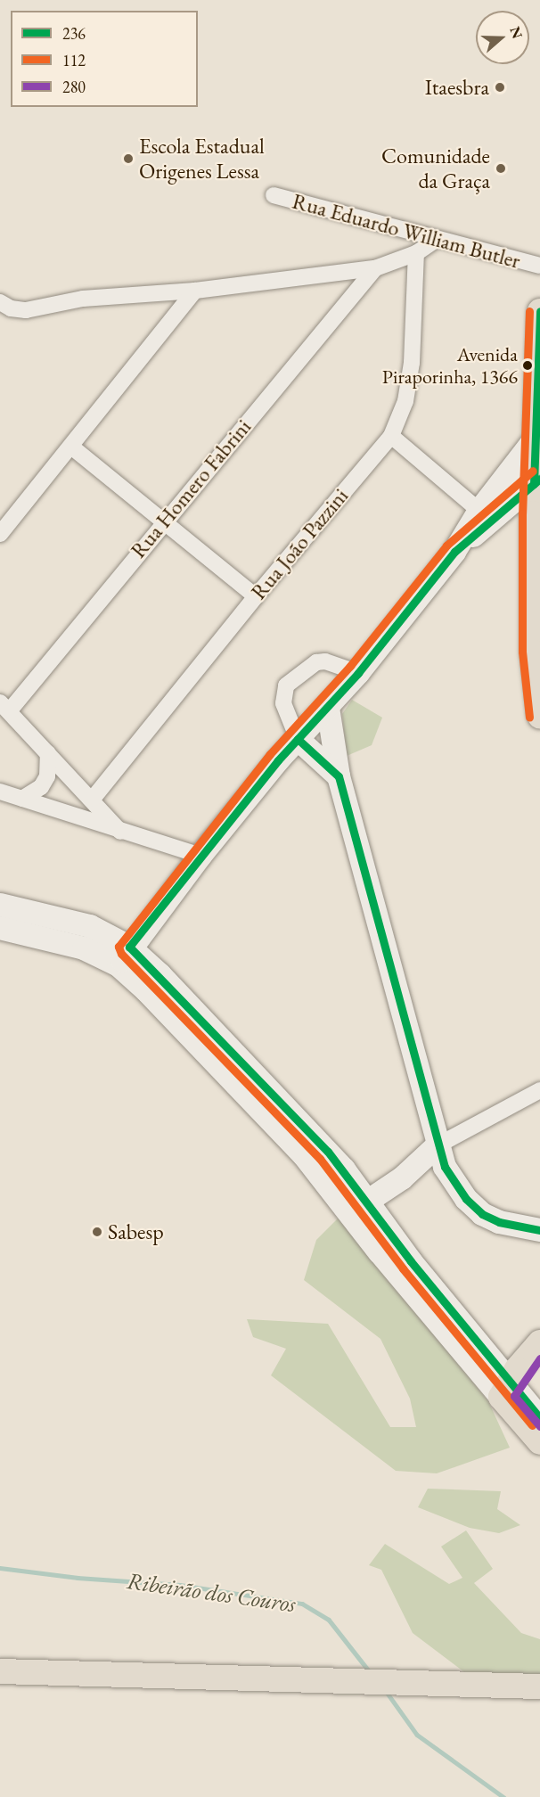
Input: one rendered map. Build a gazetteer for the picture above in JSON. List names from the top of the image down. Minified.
{"streets":{"street":["Rua Eduardo William Butler","Rua Homero Fabrini","Rua João Pazzini"]},"water":["Ribeirão dos Couros"],"places":["Itaesbra","Escola Estadual Origenes Lessa","Comunidade da Graça","Avenida Piraporinha, 1366","Sabesp"],"lines":["transit line 236","transit line 112","transit line 280"],"legend":["236","112","280"],"north":"right"}
